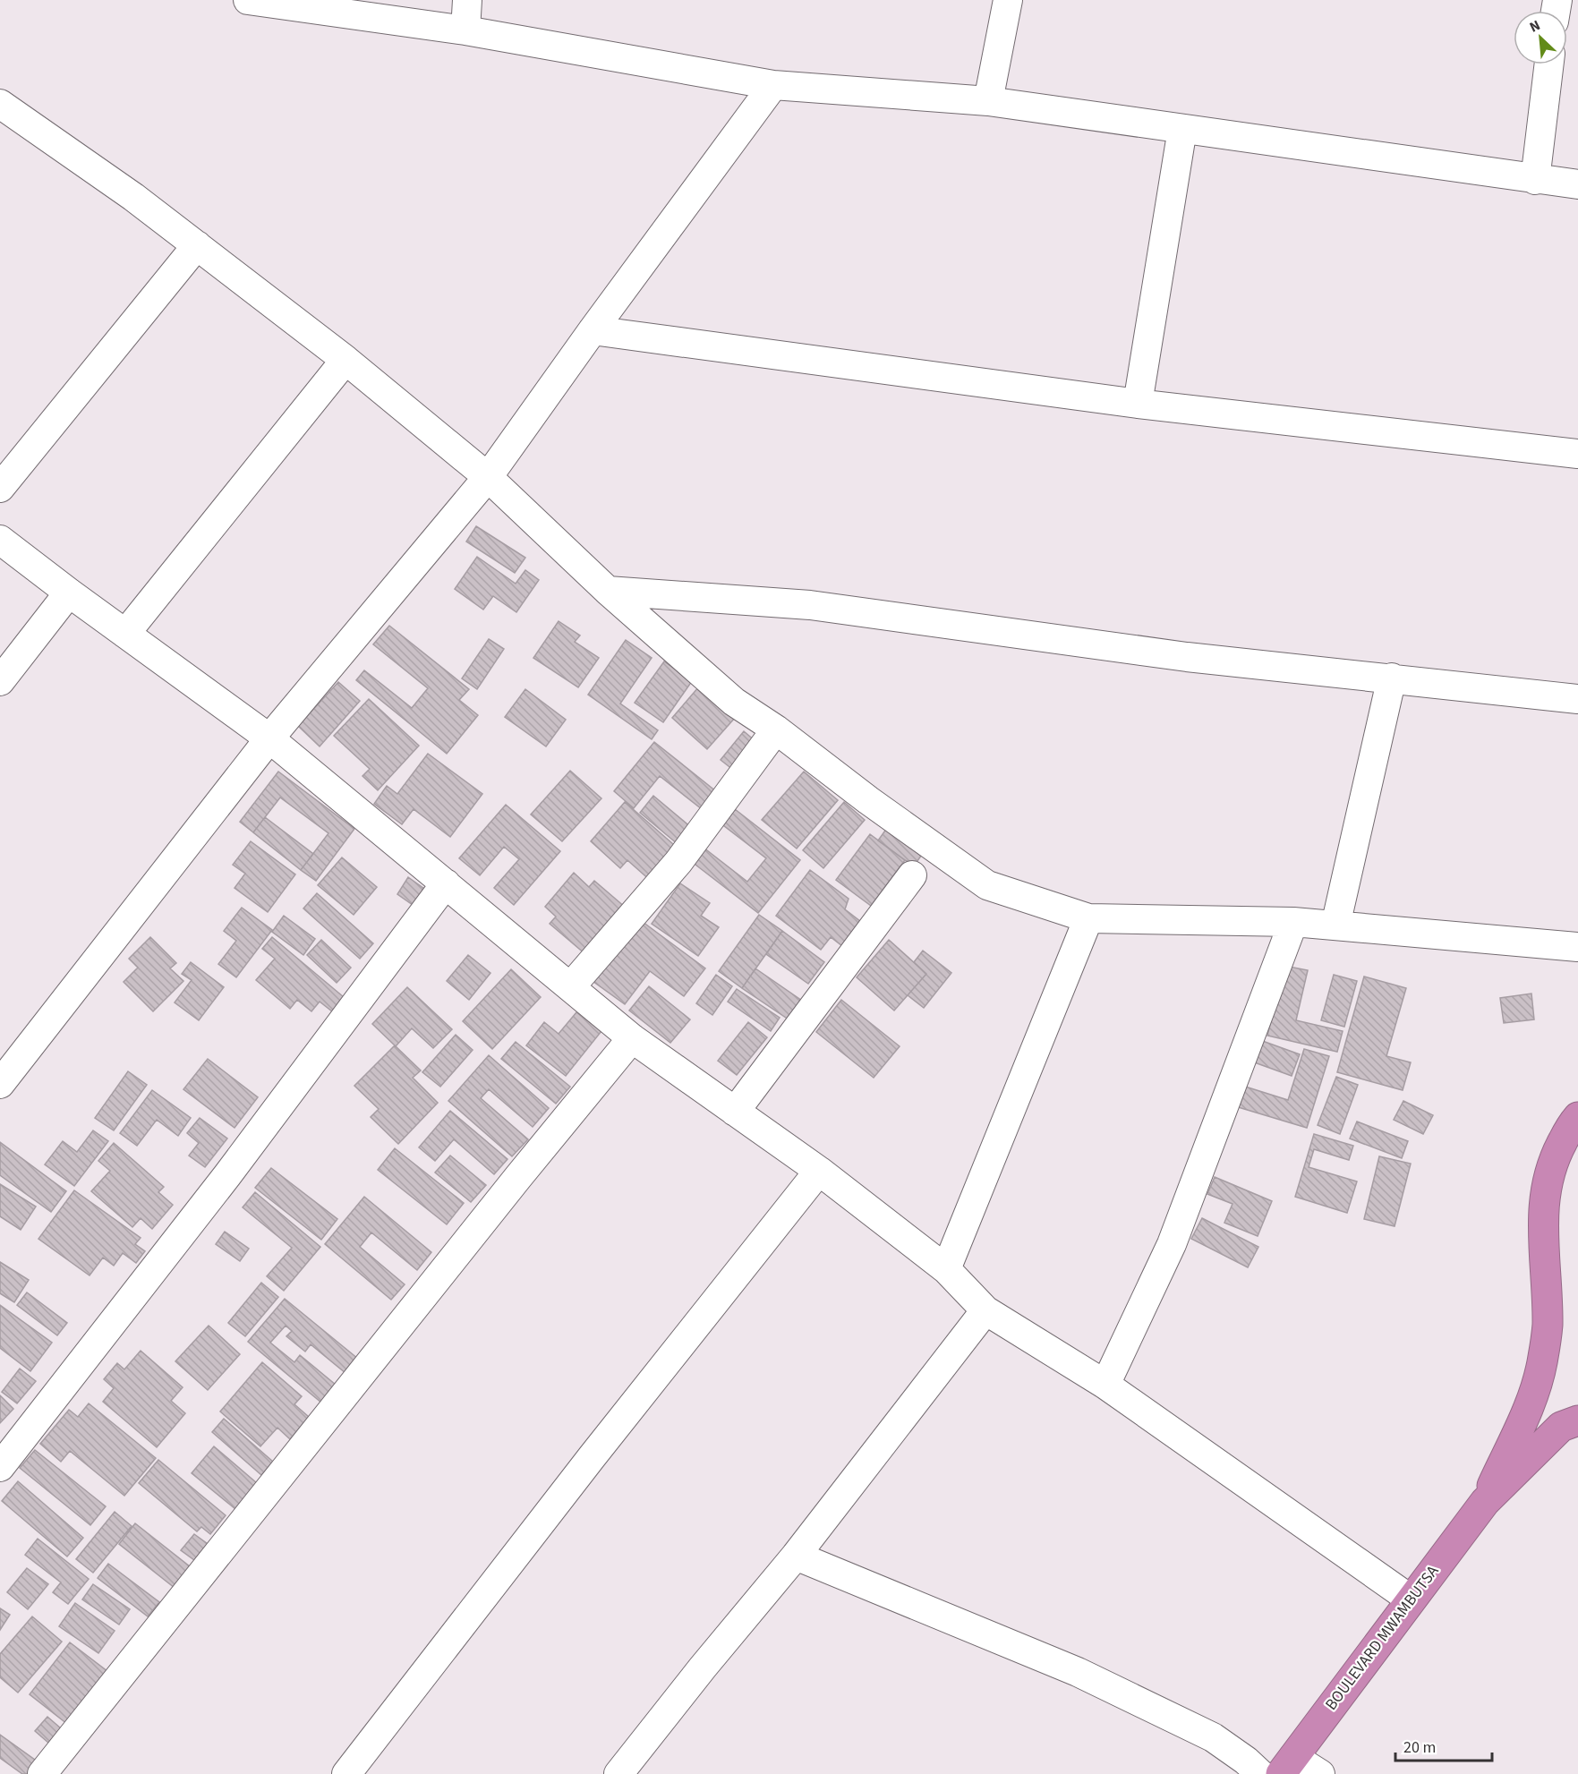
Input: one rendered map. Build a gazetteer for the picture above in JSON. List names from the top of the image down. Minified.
{"streets":{"highway":["BOULEVARD MWAMBUTSA"]},"scale_bar":"20 m","north":"top left"}
